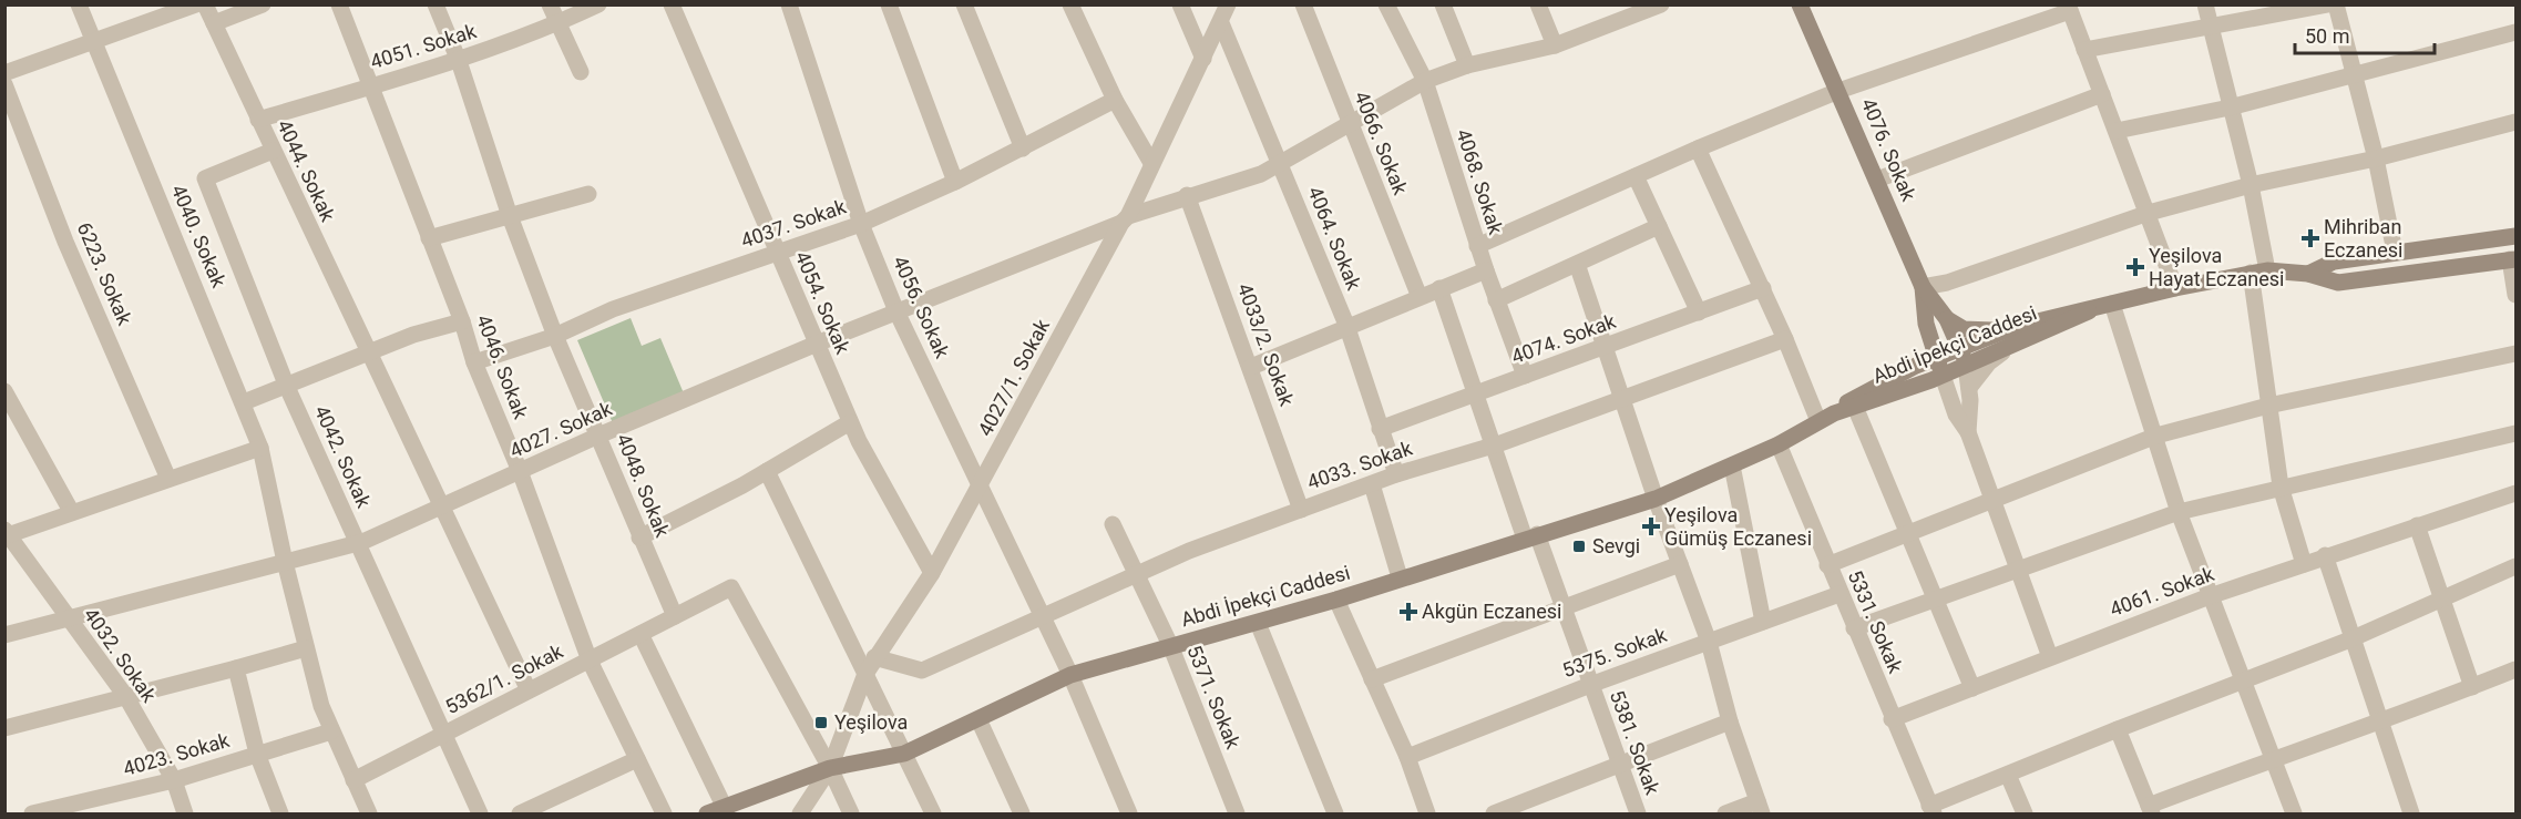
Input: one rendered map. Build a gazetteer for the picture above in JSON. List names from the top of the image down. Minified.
{"streets":{"main road":["4076. Sokak","Abdi İpekçi Caddesi"],"street":["4051. Sokak","4066. Sokak","4044. Sokak","4068. Sokak","4037. Sokak","4040. Sokak","4064. Sokak","6223. Sokak","4054. Sokak","4056. Sokak","4074. Sokak","4033/2. Sokak","4046. Sokak","4027/1. Sokak","4027. Sokak","4042. Sokak","4033. Sokak","4048. Sokak","4061. Sokak","5331. Sokak","5375. Sokak","4032. Sokak","5362/1. Sokak","5371. Sokak","5381. Sokak","4023. Sokak"]},"crossings":[["4051. Sokak","4044. Sokak"],["4051. Sokak","4046. Sokak"],["4051. Sokak","4048. Sokak"],["4066. Sokak","4027. Sokak"],["4076. Sokak","Abdi İpekçi Caddesi"],["4044. Sokak","4027. Sokak"],["4044. Sokak","4042. Sokak"],["4068. Sokak","4074. Sokak"],["4068. Sokak","4027. Sokak"],["4037. Sokak","4054. Sokak"],["4037. Sokak","4056. Sokak"],["4037. Sokak","4046. Sokak"],["4037. Sokak","4048. Sokak"],["4040. Sokak","4027. Sokak"],["4064. Sokak","4074. Sokak"],["4064. Sokak","4027/1. Sokak"],["4064. Sokak","4027. Sokak"],["4064. Sokak","4033. Sokak"],["4054. Sokak","4027/1. Sokak"],["4054. Sokak","4027. Sokak"],["4056. Sokak","Abdi İpekçi Caddesi"],["4056. Sokak","4027/1. Sokak"],["4056. Sokak","4027. Sokak"],["4056. Sokak","4033. Sokak"],["4074. Sokak","5381. Sokak"],["4033/2. Sokak","4027. Sokak"],["4033/2. Sokak","4033. Sokak"],["Abdi İpekçi Caddesi","4027/1. Sokak"],["Abdi İpekçi Caddesi","5331. Sokak"],["Abdi İpekçi Caddesi","5371. Sokak"],["Abdi İpekçi Caddesi","5381. Sokak"],["4046. Sokak","4027. Sokak"],["4046. Sokak","5362/1. Sokak"],["4027/1. Sokak","4027. Sokak"],["4027/1. Sokak","4033. Sokak"],["4027. Sokak","4042. Sokak"],["4027. Sokak","4048. Sokak"],["4027. Sokak","4032. Sokak"],["4042. Sokak","5362/1. Sokak"],["4033. Sokak","5371. Sokak"],["4033. Sokak","5381. Sokak"],["4048. Sokak","5362/1. Sokak"],["4061. Sokak","5331. Sokak"],["5331. Sokak","5375. Sokak"],["5375. Sokak","5381. Sokak"],["4032. Sokak","4023. Sokak"]],"places":{"health":["Mihriban Eczanesi","Yeşilova Hayat Eczanesi","Yeşilova Gümüş Eczanesi","Akgün Eczanesi"],"transit":["Sevgi","Yeşilova"]},"scale_bar":"50 m"}
